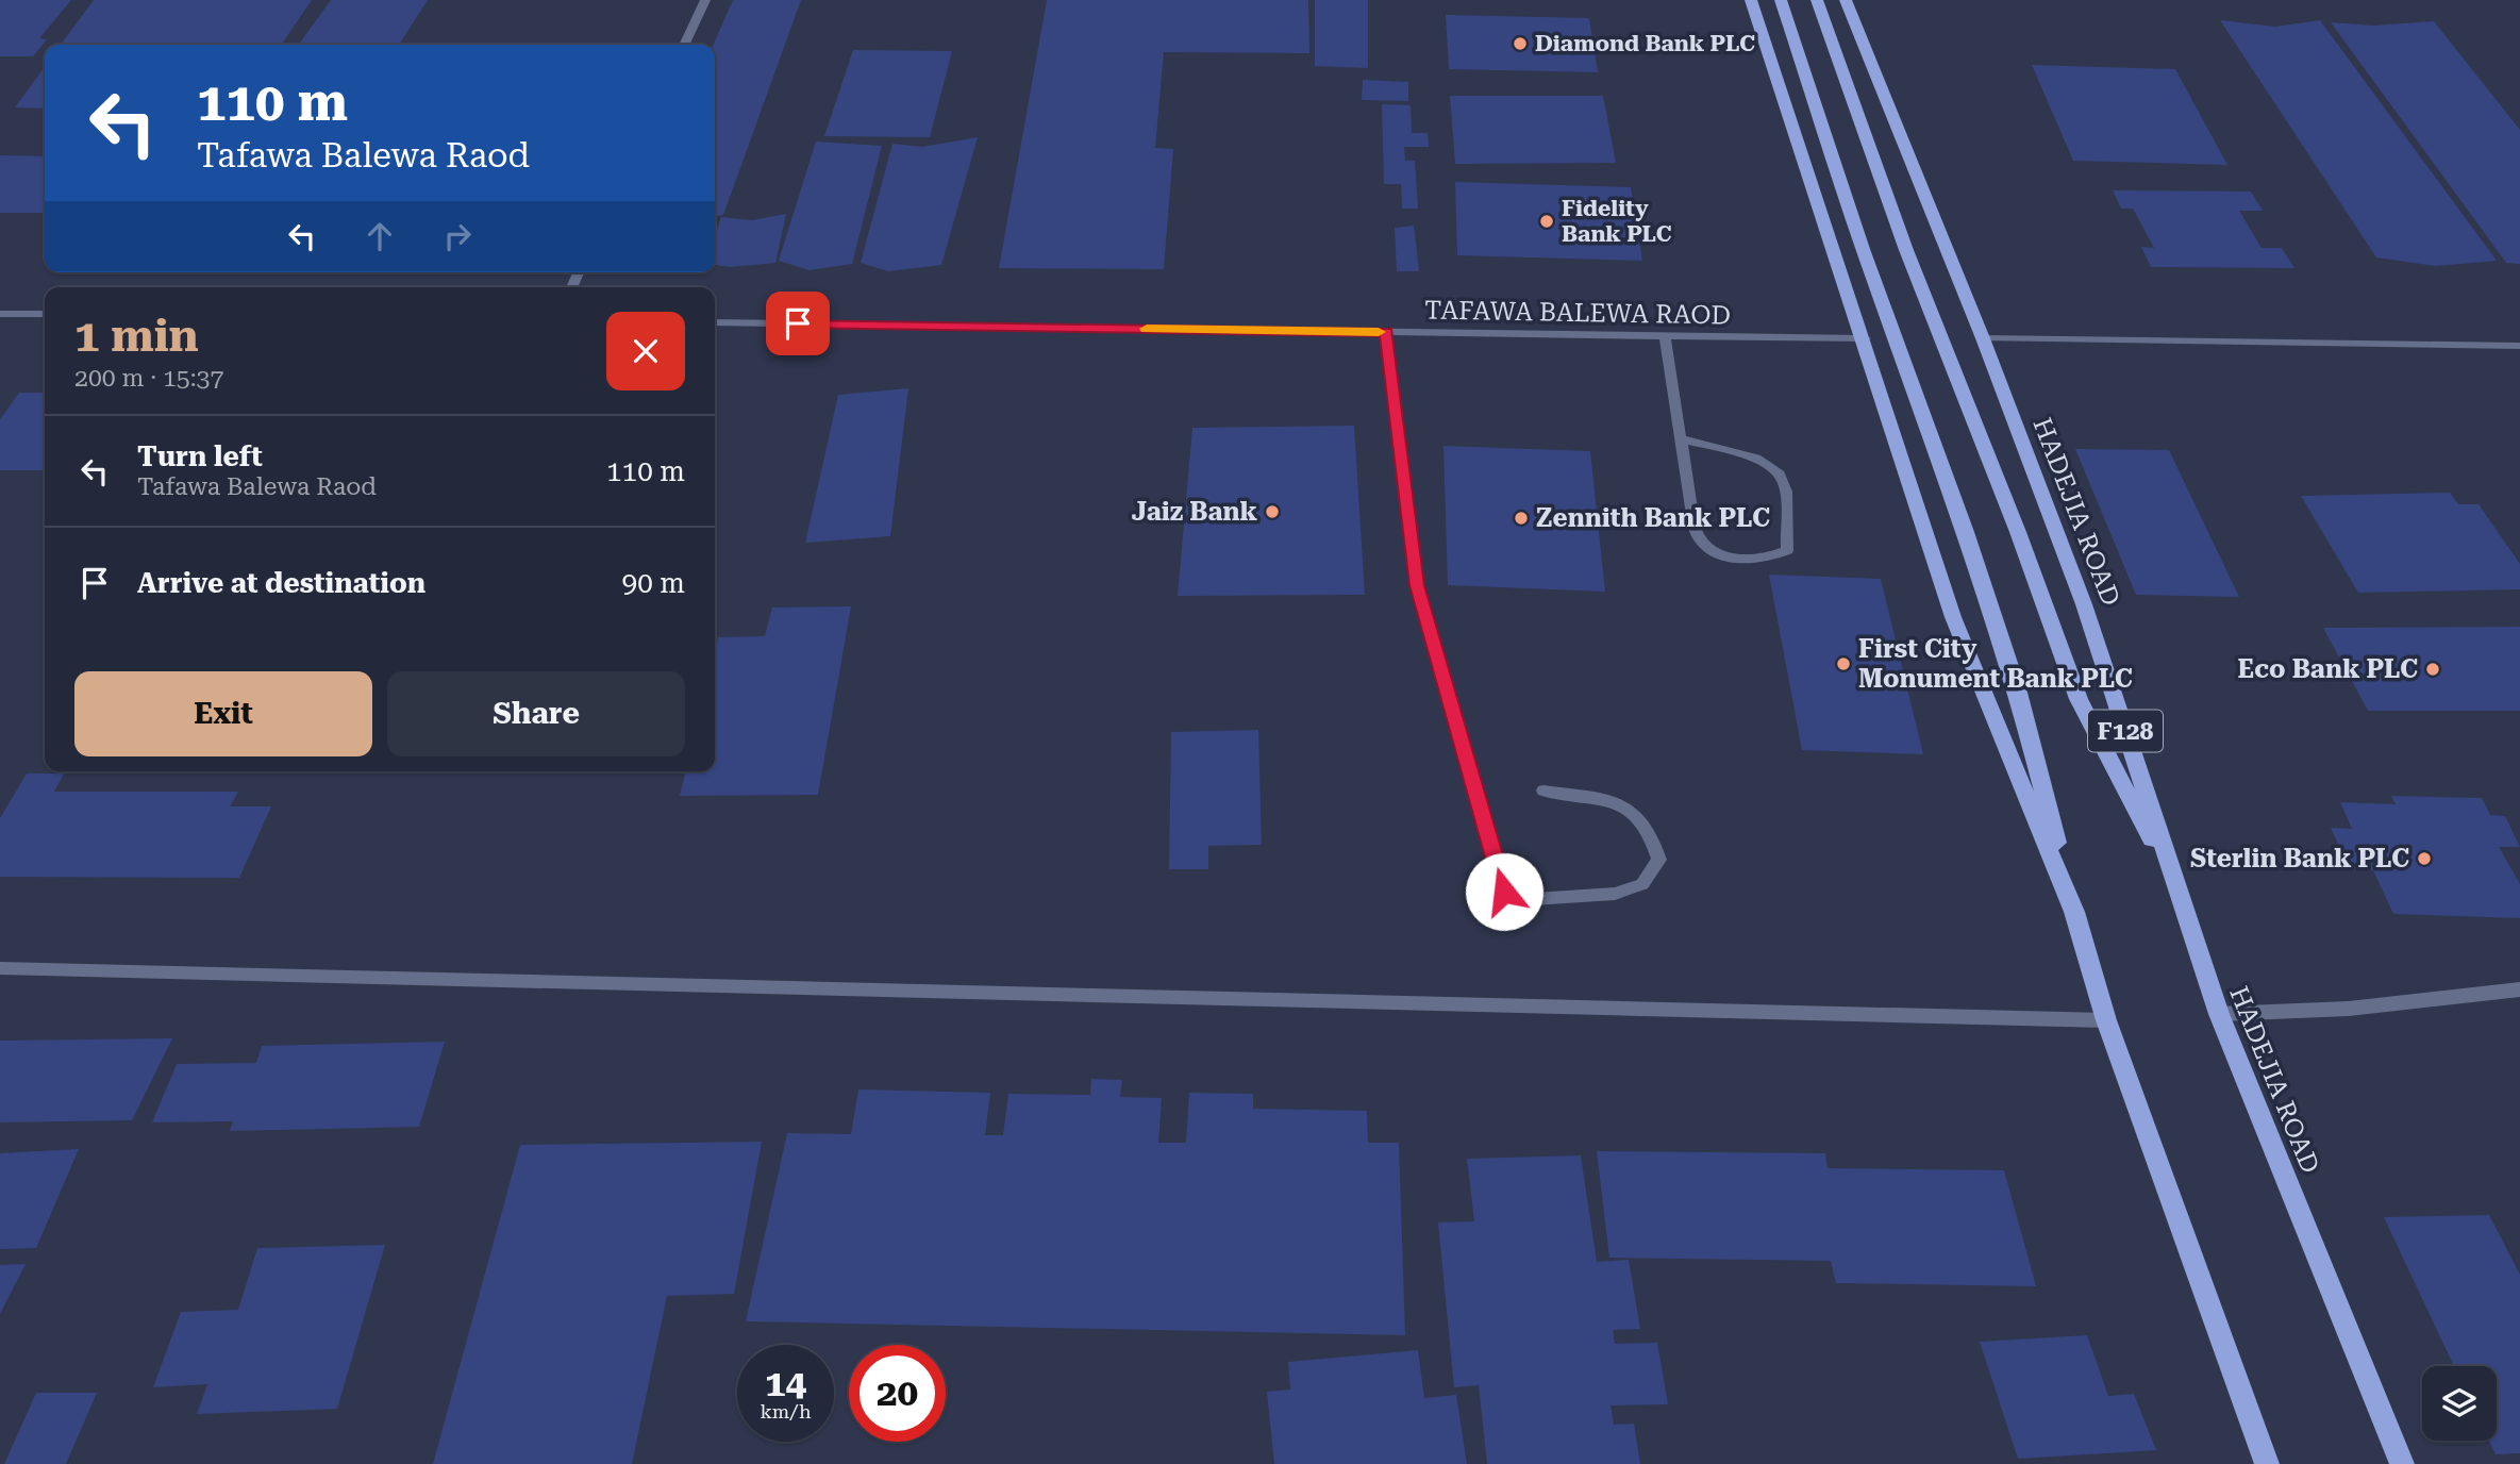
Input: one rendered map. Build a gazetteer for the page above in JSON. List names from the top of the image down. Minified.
{"streets":{"main road":["HADEJIA ROAD","F128"],"lane":["TAFAWA BALEWA RAOD"]},"places":["Diamond Bank PLC","Fidelity Bank PLC","Jaiz Bank","Zennith Bank PLC","First City Monument Bank PLC","Eco Bank PLC","Sterlin Bank PLC"],"page":{"turn":["110 m","Tafawa Balewa Raod"],"heading":["1 min","200 m · 15:37"],"list":[{"name":"Turn left","note":"Tafawa Balewa Raod","value":"110 m"},{"name":"Arrive at destination","value":"90 m"}],"buttons":["Exit","Share"],"speed":"14 km/h","limit":"20"}}
